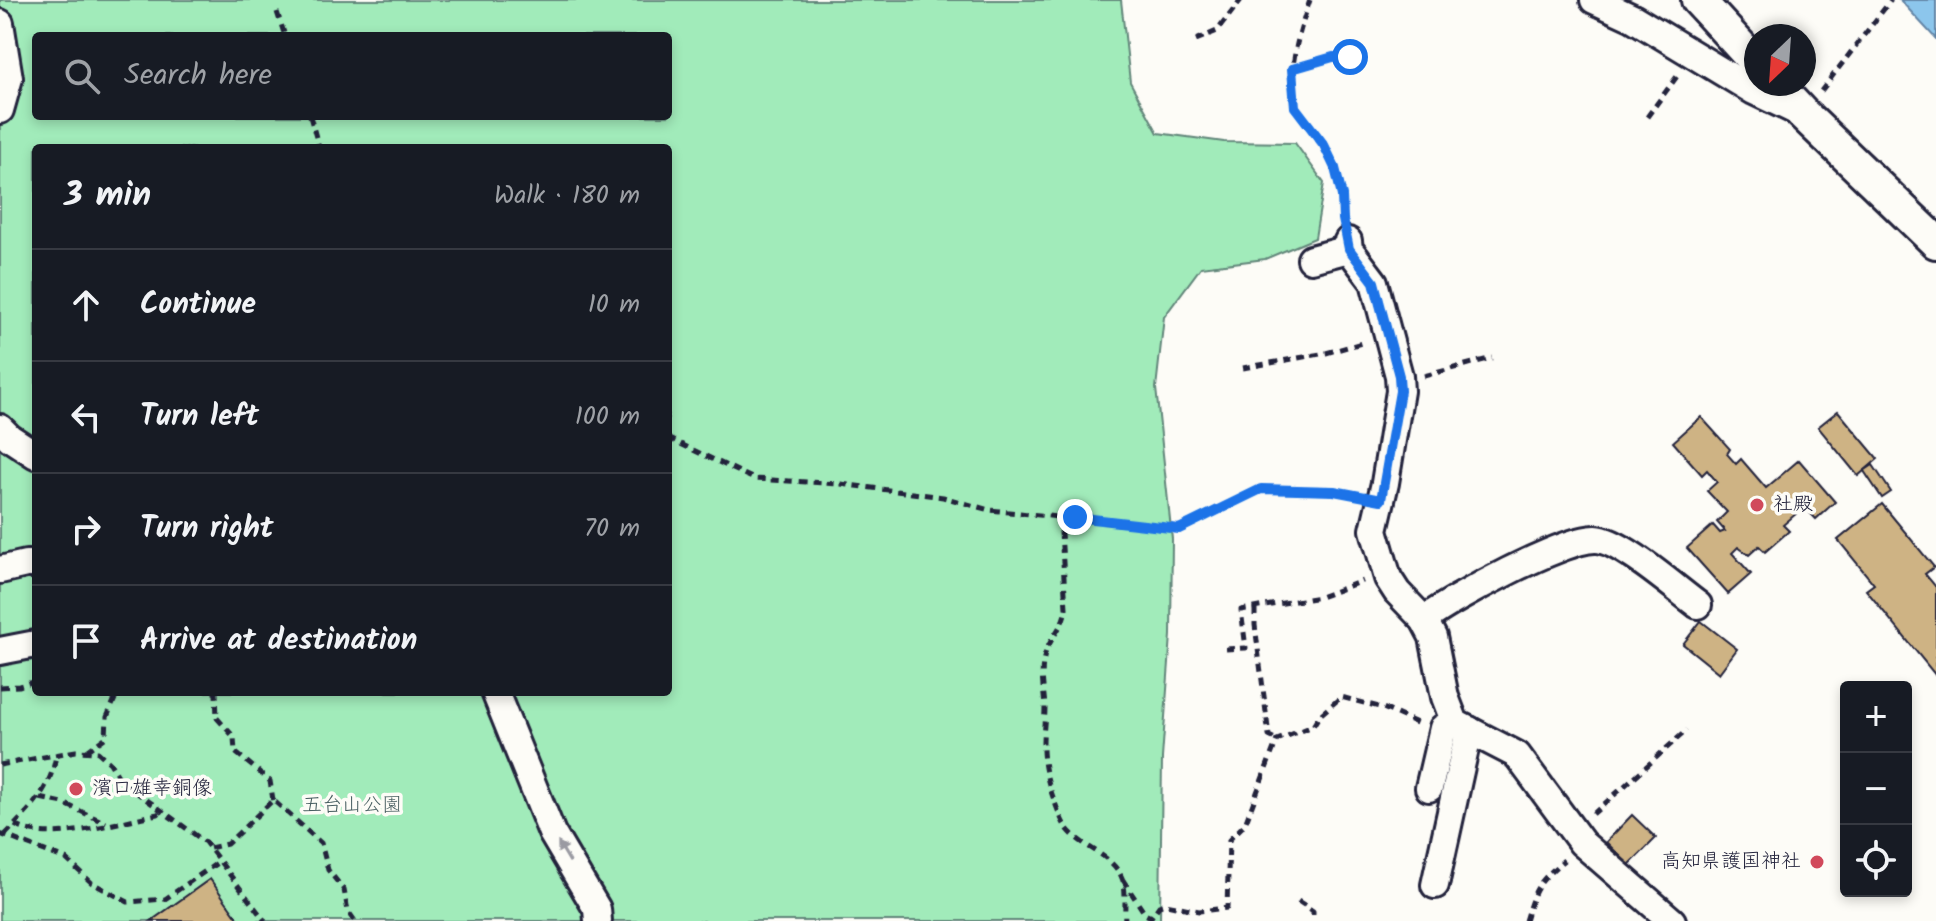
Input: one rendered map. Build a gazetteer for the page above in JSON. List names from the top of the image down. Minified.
{"parks":["五台山公園"],"places":["社殿","濱口雄幸銅像","高知県護国神社"],"north":"bottom left","page":{"search":"Search here","heading":["3 min","Walk · 180 m"],"list":[["Continue","10 m"],["Turn left","100 m"],["Turn right","70 m"],"Arrive at destination"],"map_buttons":["+","−"]}}
